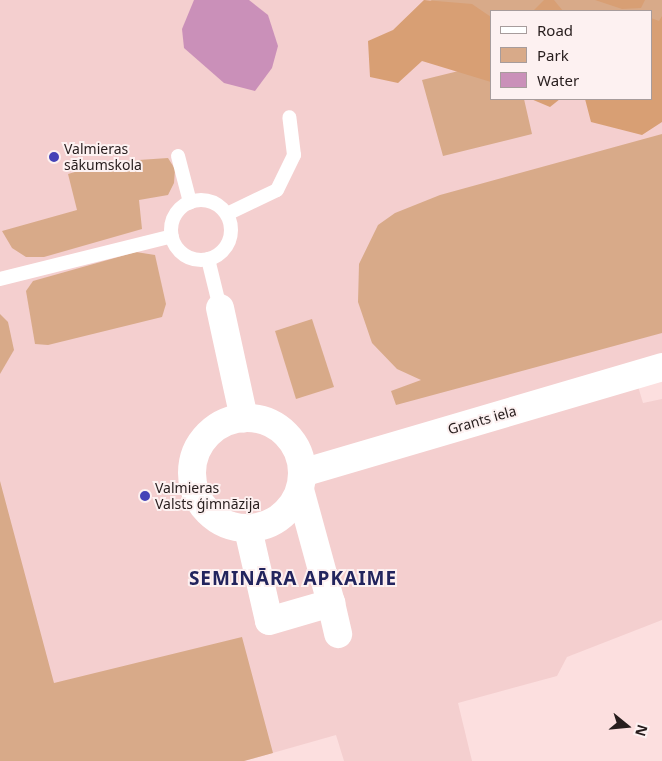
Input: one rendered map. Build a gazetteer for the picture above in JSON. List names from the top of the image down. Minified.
{"streets":{"street":["Grants iela"]},"districts":["SEMINĀRA APKAIME"],"places":["Valmieras sākumskola","Valmieras Valsts ģimnāzija"],"legend":["Road","Park","Water"],"north":"right"}
